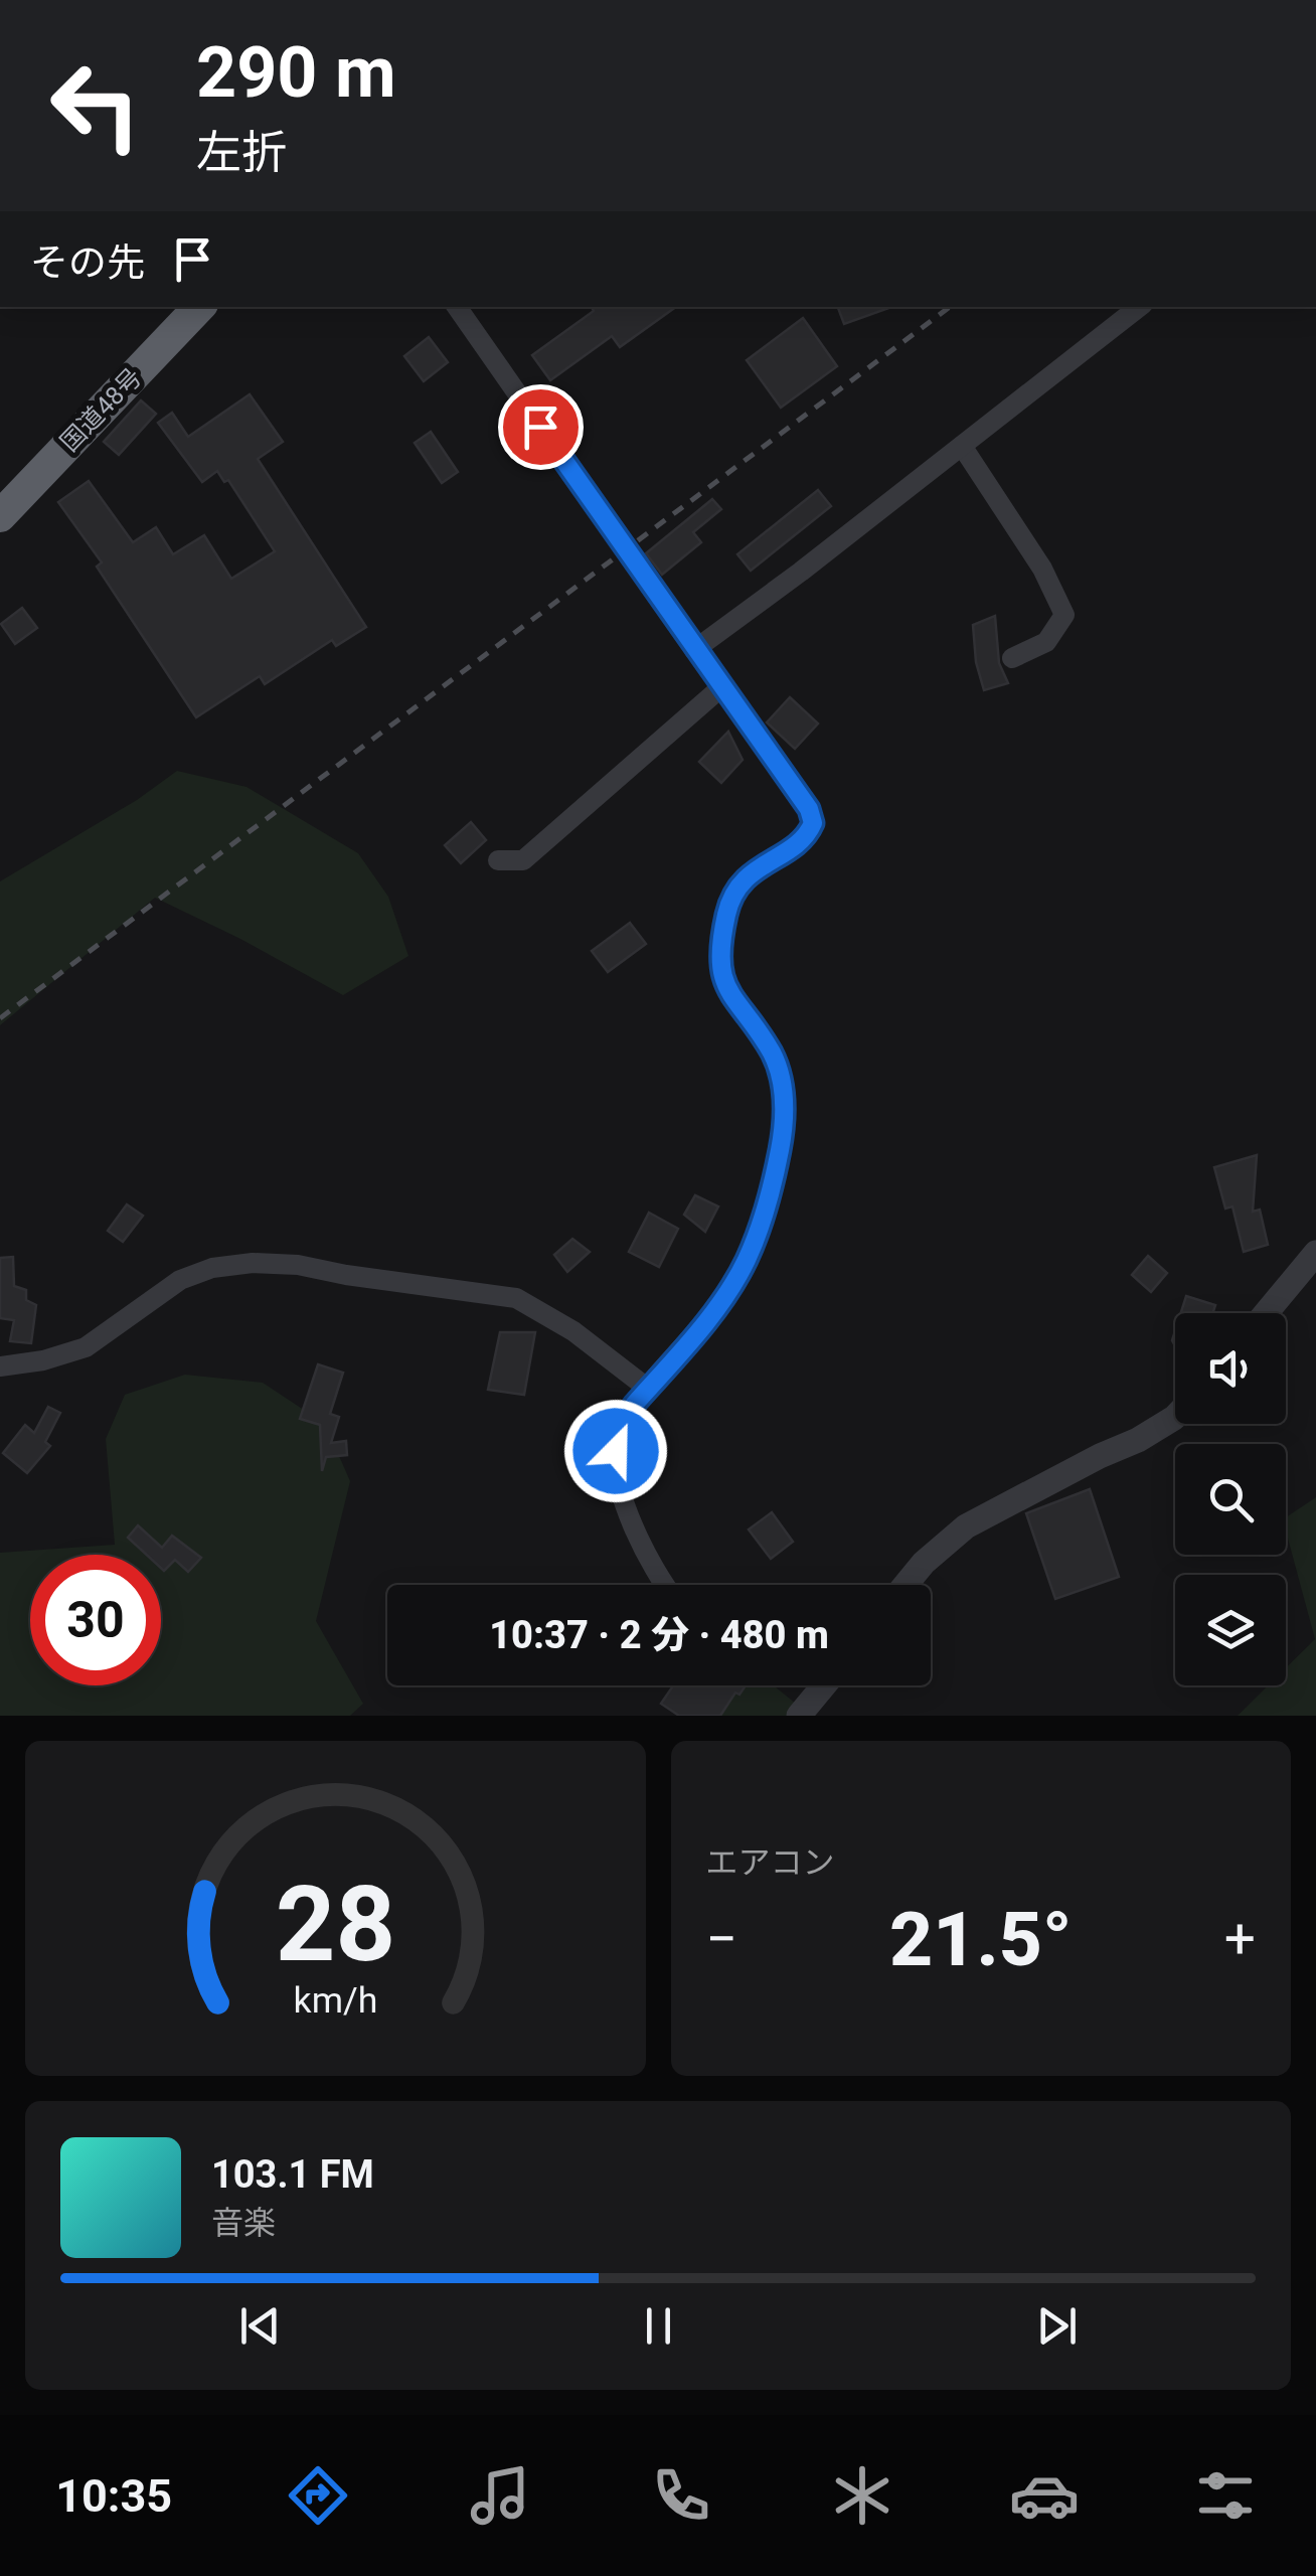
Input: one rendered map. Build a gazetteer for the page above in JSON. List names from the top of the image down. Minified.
{"streets":{"highway":["国道48号"]},"page":{"turn":["290 m","左折"],"then":"その先","limit":"30","trip":"10:37 · 2 分 · 480 m","tile":"エアコン","heat":["−","21.5°","+"],"song":["103.1 FM","音楽"],"tabs":"10:35","gauge":["28","km/h"]}}
